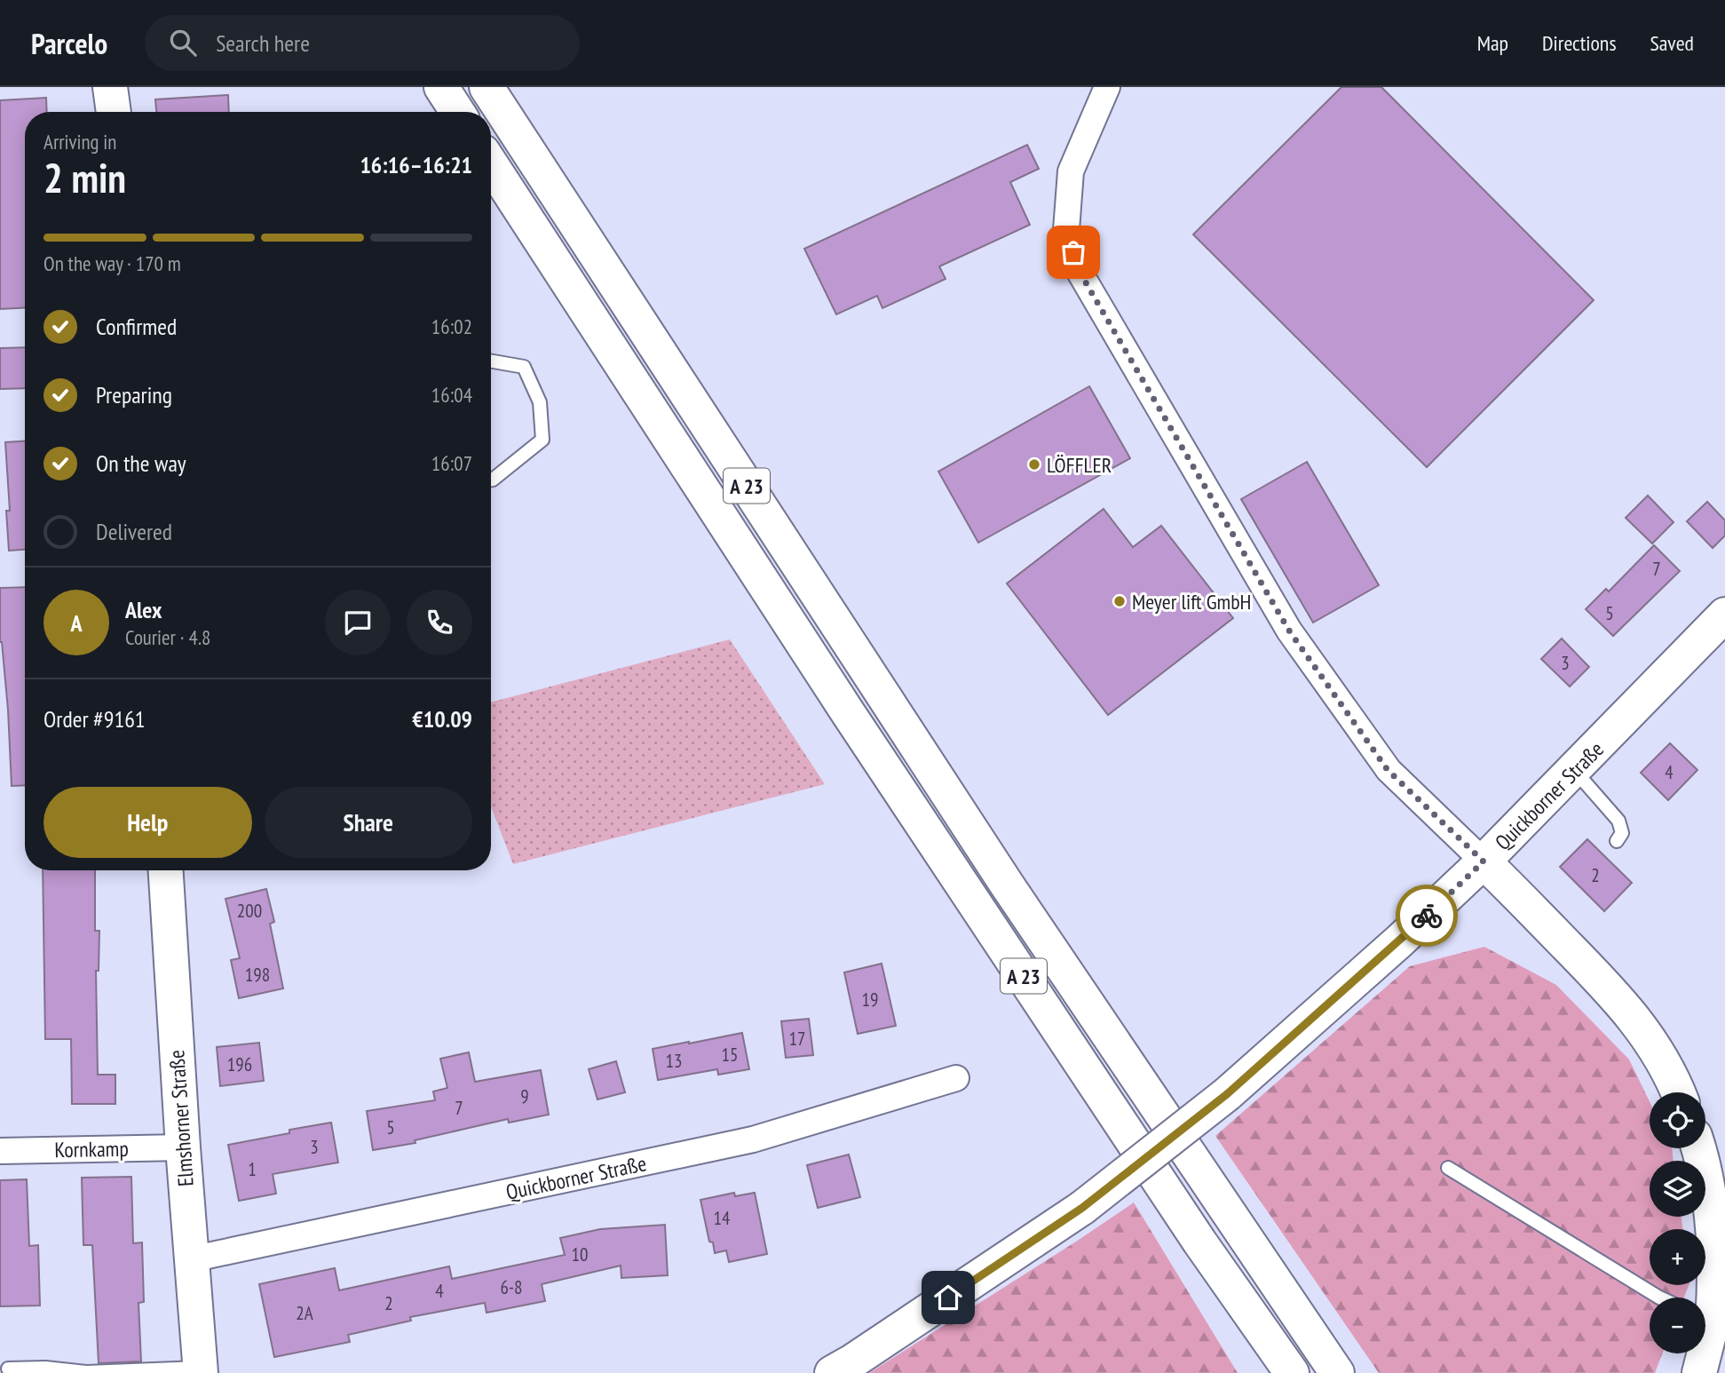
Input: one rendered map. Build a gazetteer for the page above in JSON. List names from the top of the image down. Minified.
{"streets":{"main road":["A 23","Quickborner Straße","Elmshorner Straße"],"street":["Kornkamp"]},"crossings":[["Quickborner Straße","Elmshorner Straße"],["Elmshorner Straße","Kornkamp"]],"places":["LÖFFLER","Meyer lift GmbH"],"house_numbers":["7","5","3","4","2","200","198","19","17","15","13","196","9","7","5","3","1","14","10","6-8","4","2","2A"],"page":{"header":"Parcelo","search":"Search here","nav":["Map","Directions","Saved"],"heading":["2 min","Arriving in","16:16–16:21"],"panel":["Alex","Courier · 4.8","Order #9161","€10.09"],"bar":"On the way · 170 m","list":[["Confirmed","16:02"],["Preparing","16:04"],["On the way","16:07"],"Delivered"],"round":"A","buttons":["Help","Share"],"map_buttons":["+","−"]}}
